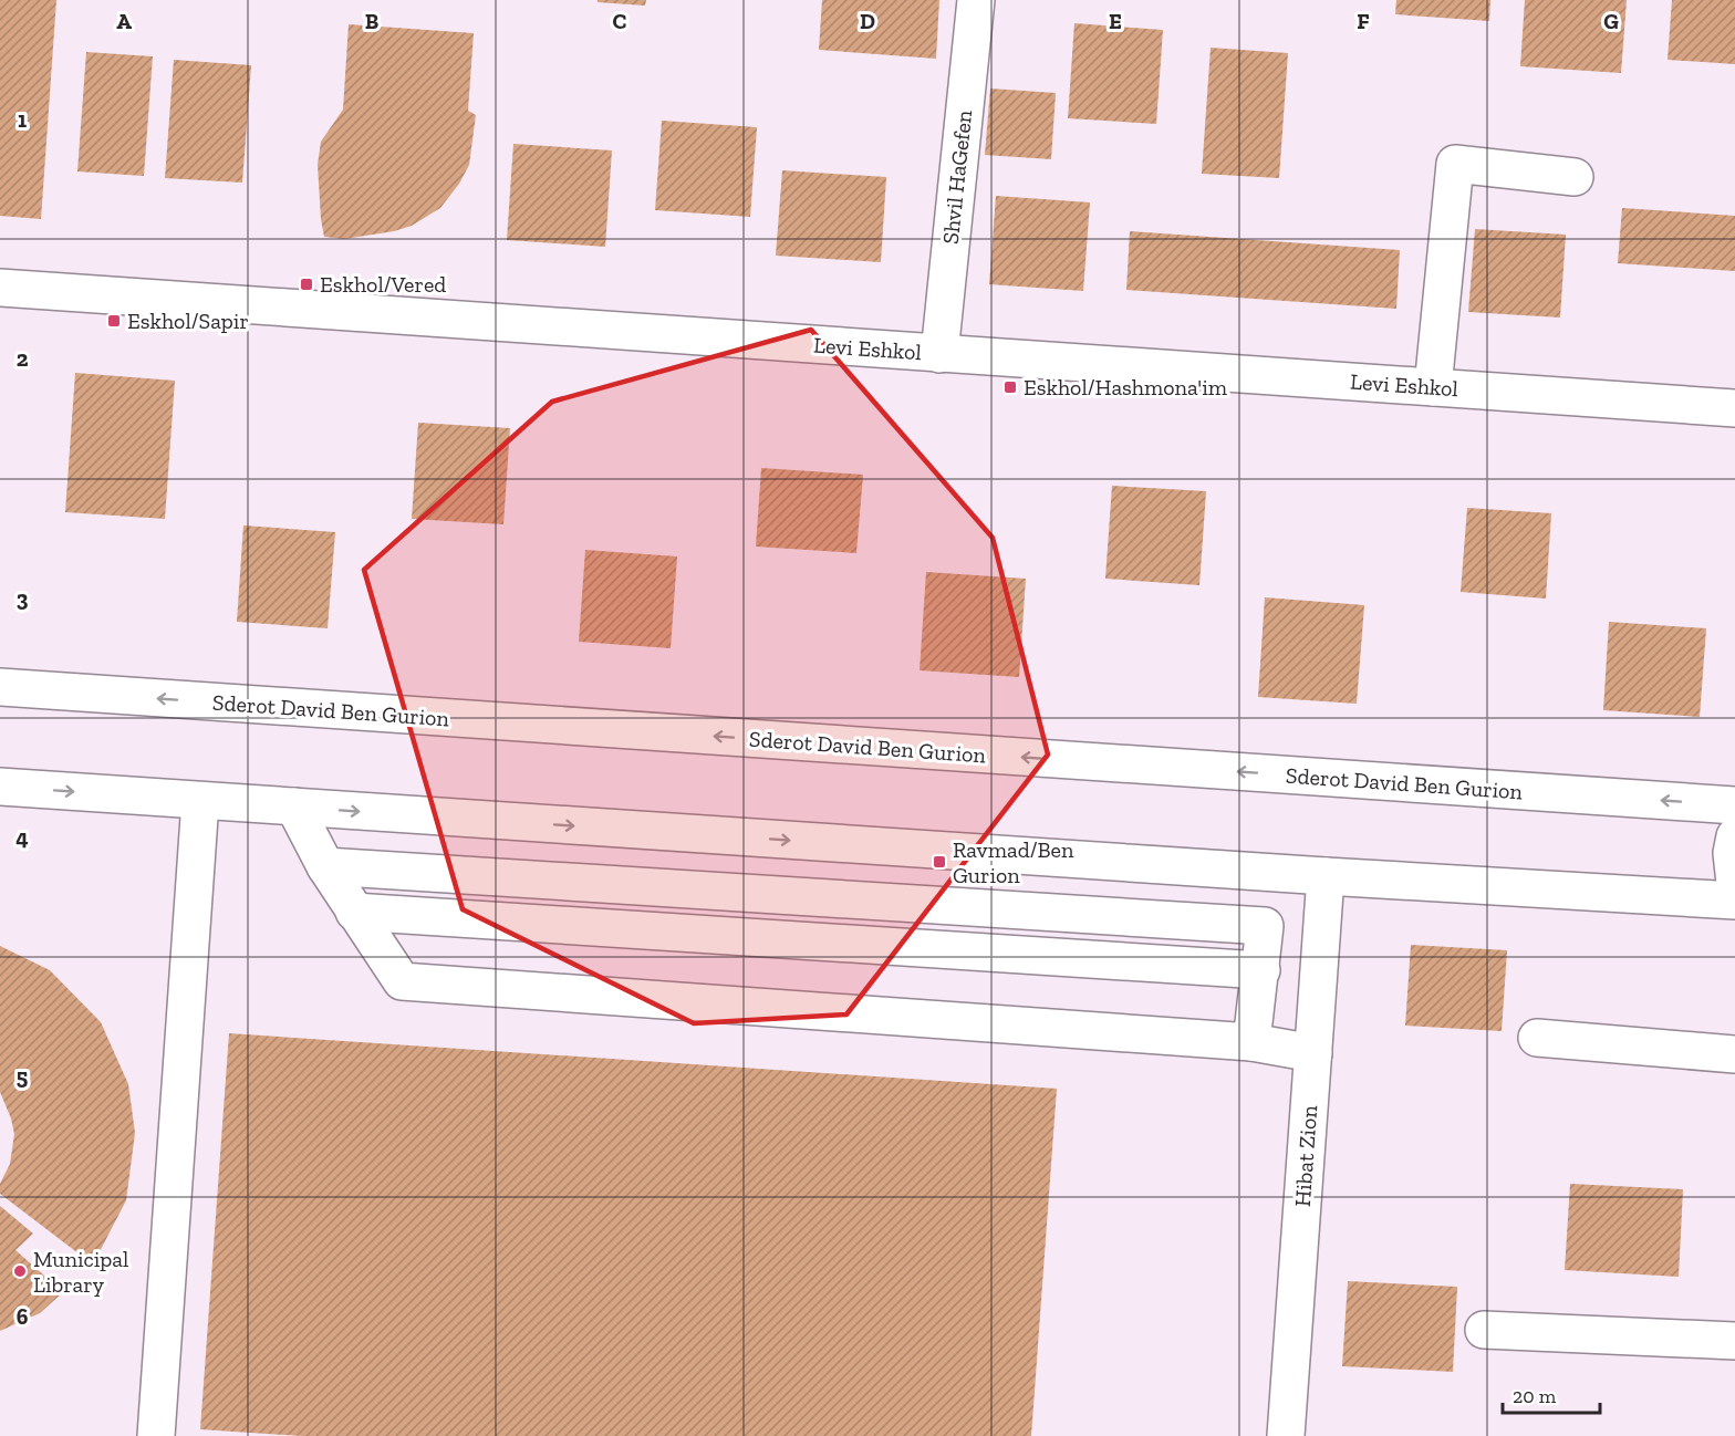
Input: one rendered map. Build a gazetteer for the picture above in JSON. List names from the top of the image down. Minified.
{"streets":{"street":["Shvil HaGefen","Levi Eshkol","Sderot David Ben Gurion","Hibat Zion"]},"crossings":[["Shvil HaGefen","Levi Eshkol"]],"places":{"transit":["Eskhol/Vered","Eskhol/Sapir","Eskhol/Hashmona'im","Ravmad/Ben Gurion"],"other":["Municipal Library"]},"scale_bar":"20 m","grid":{"columns":["A","B","C","D","E","F","G"],"rows":["1","2","3","4","5","6"]}}
